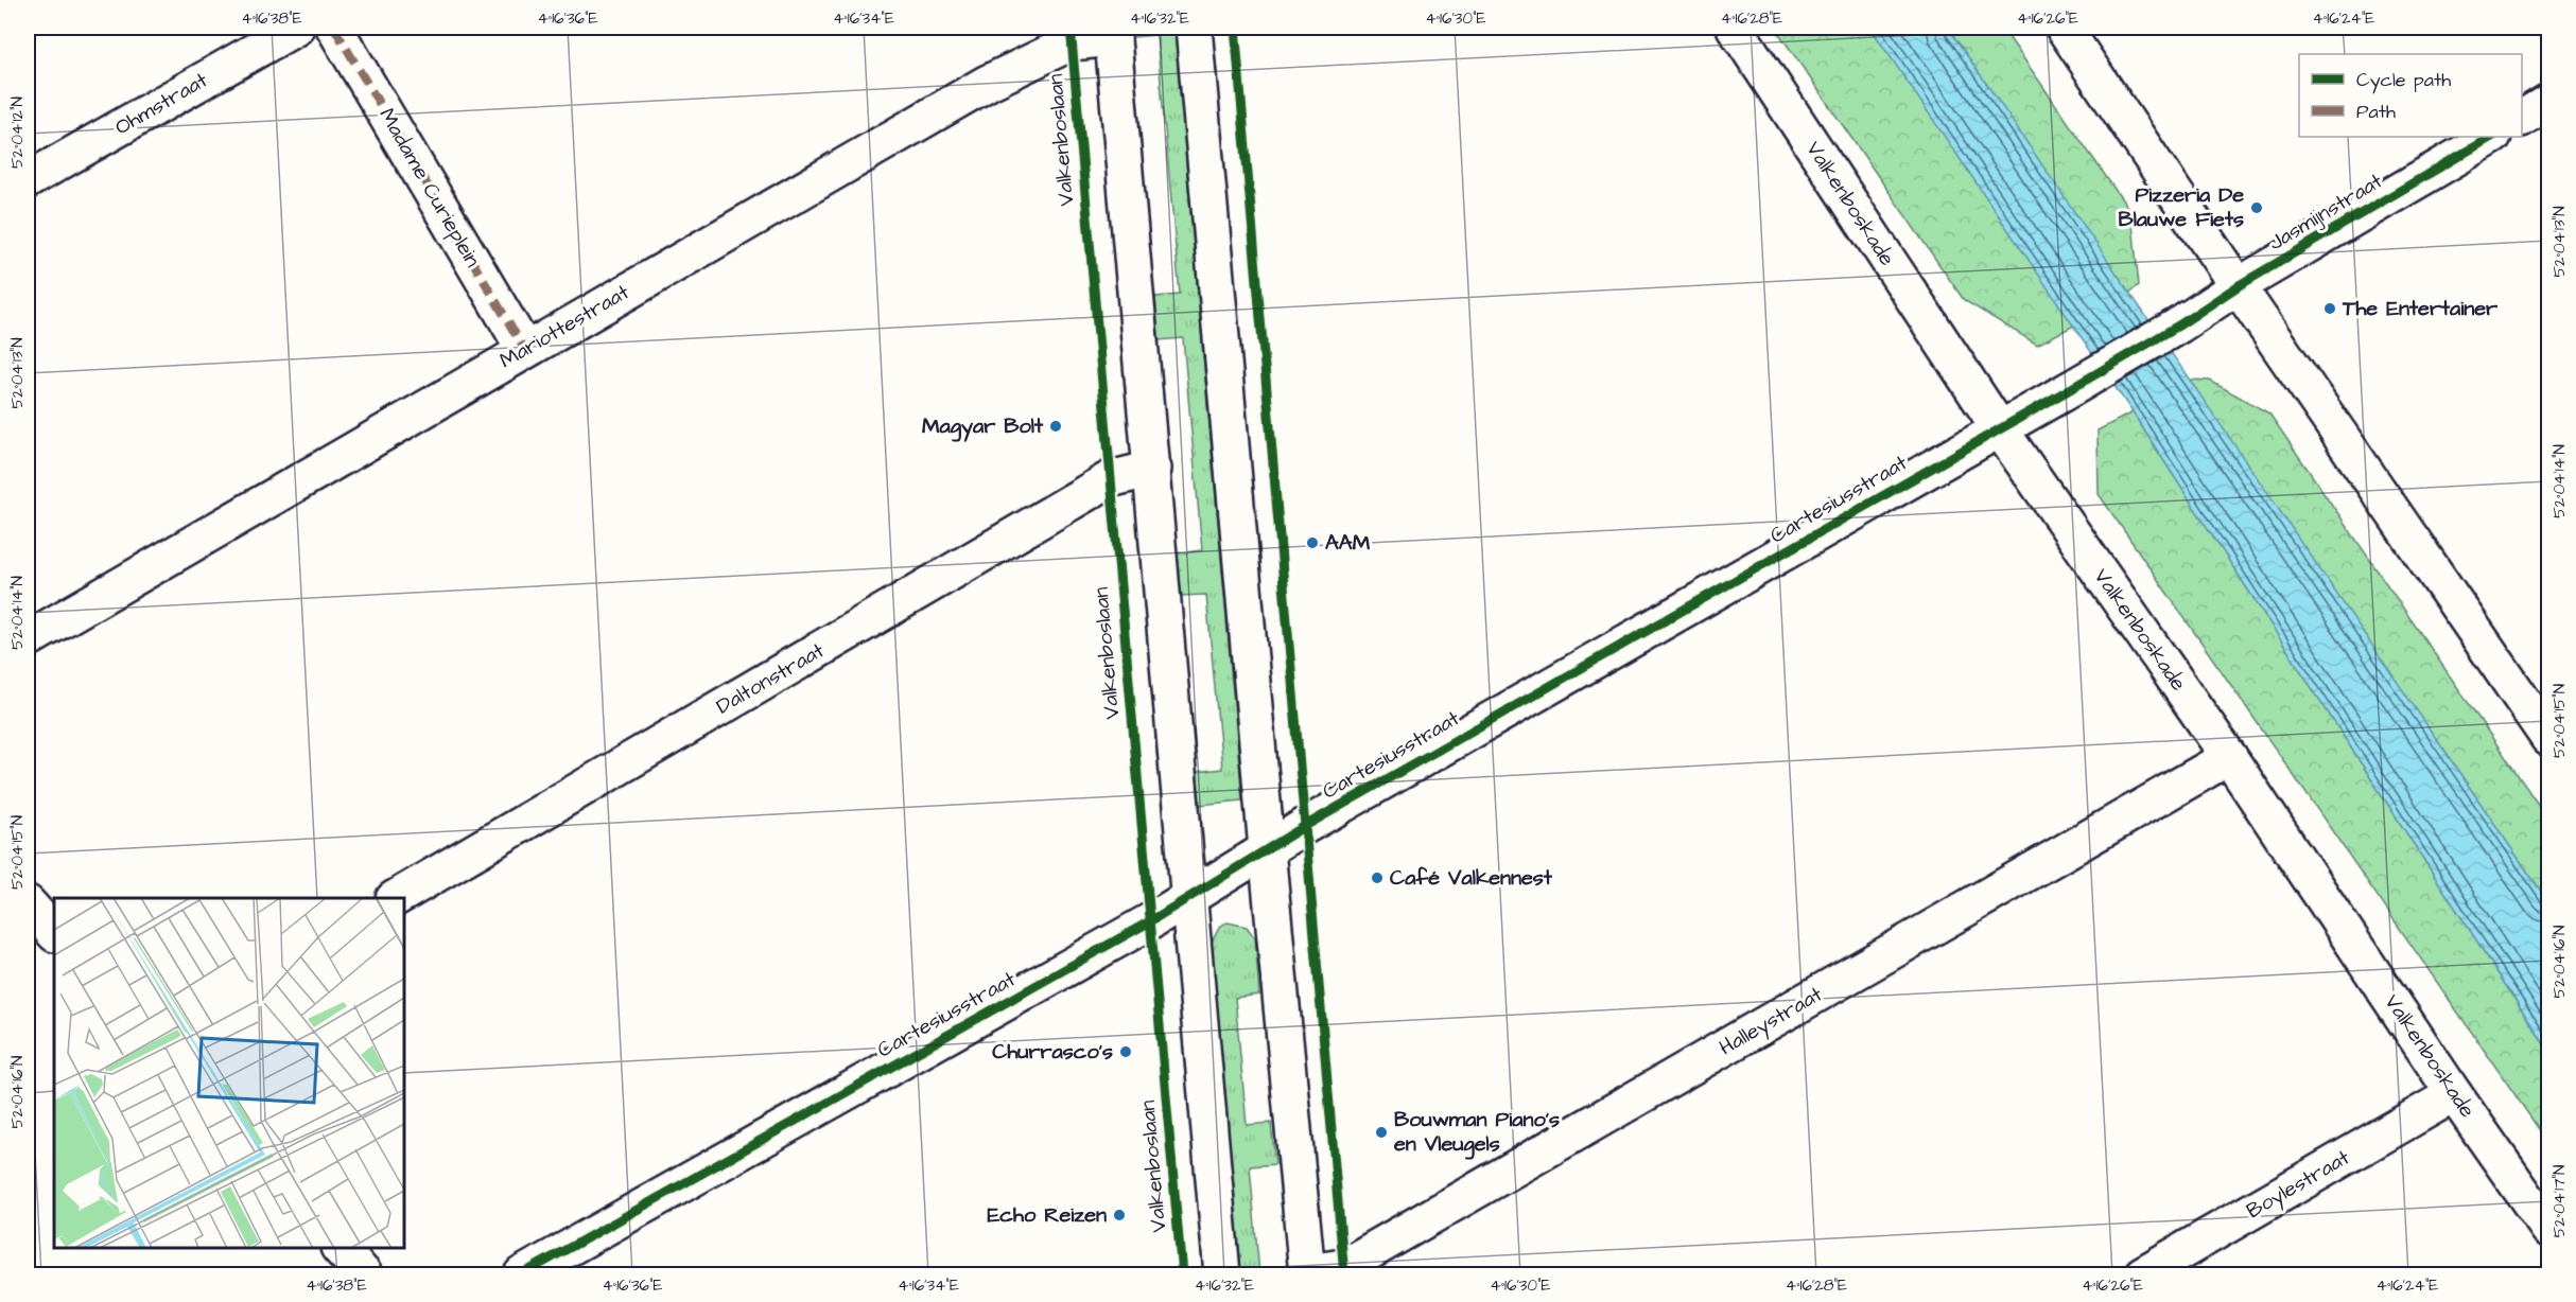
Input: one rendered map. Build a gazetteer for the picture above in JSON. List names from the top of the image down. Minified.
{"streets":{"street":["Ohmstraat","Madame Curieplein","Valkenboskade","Jasmijnstraat","Mariottestraat","Cartesiusstraat","Daltonstraat","Halleystraat","Boylestraat"],"cycle path":["Valkenboslaan"]},"crossings":[["Madame Curieplein","Mariottestraat"],["Valkenboskade","Cartesiusstraat"],["Valkenboskade","Halleystraat"],["Valkenboskade","Boylestraat"],["Jasmijnstraat","Cartesiusstraat"]],"places":["Pizzeria De Blauwe Fiets","The Entertainer","Magyar Bolt","AAM","Café Valkennest","Churrasco's","Bouwman Piano's en Vleugels","Echo Reizen"],"legend":["Cycle path","Path"],"coordinates":["4°16'38\"E","4°16'36\"E","4°16'34\"E","4°16'32\"E","4°16'30\"E","4°16'28\"E","4°16'26\"E","4°16'24\"E","52°04'12\"N","52°04'13\"N","52°04'14\"N","52°04'15\"N","52°04'16\"N","52°04'17\"N"]}
